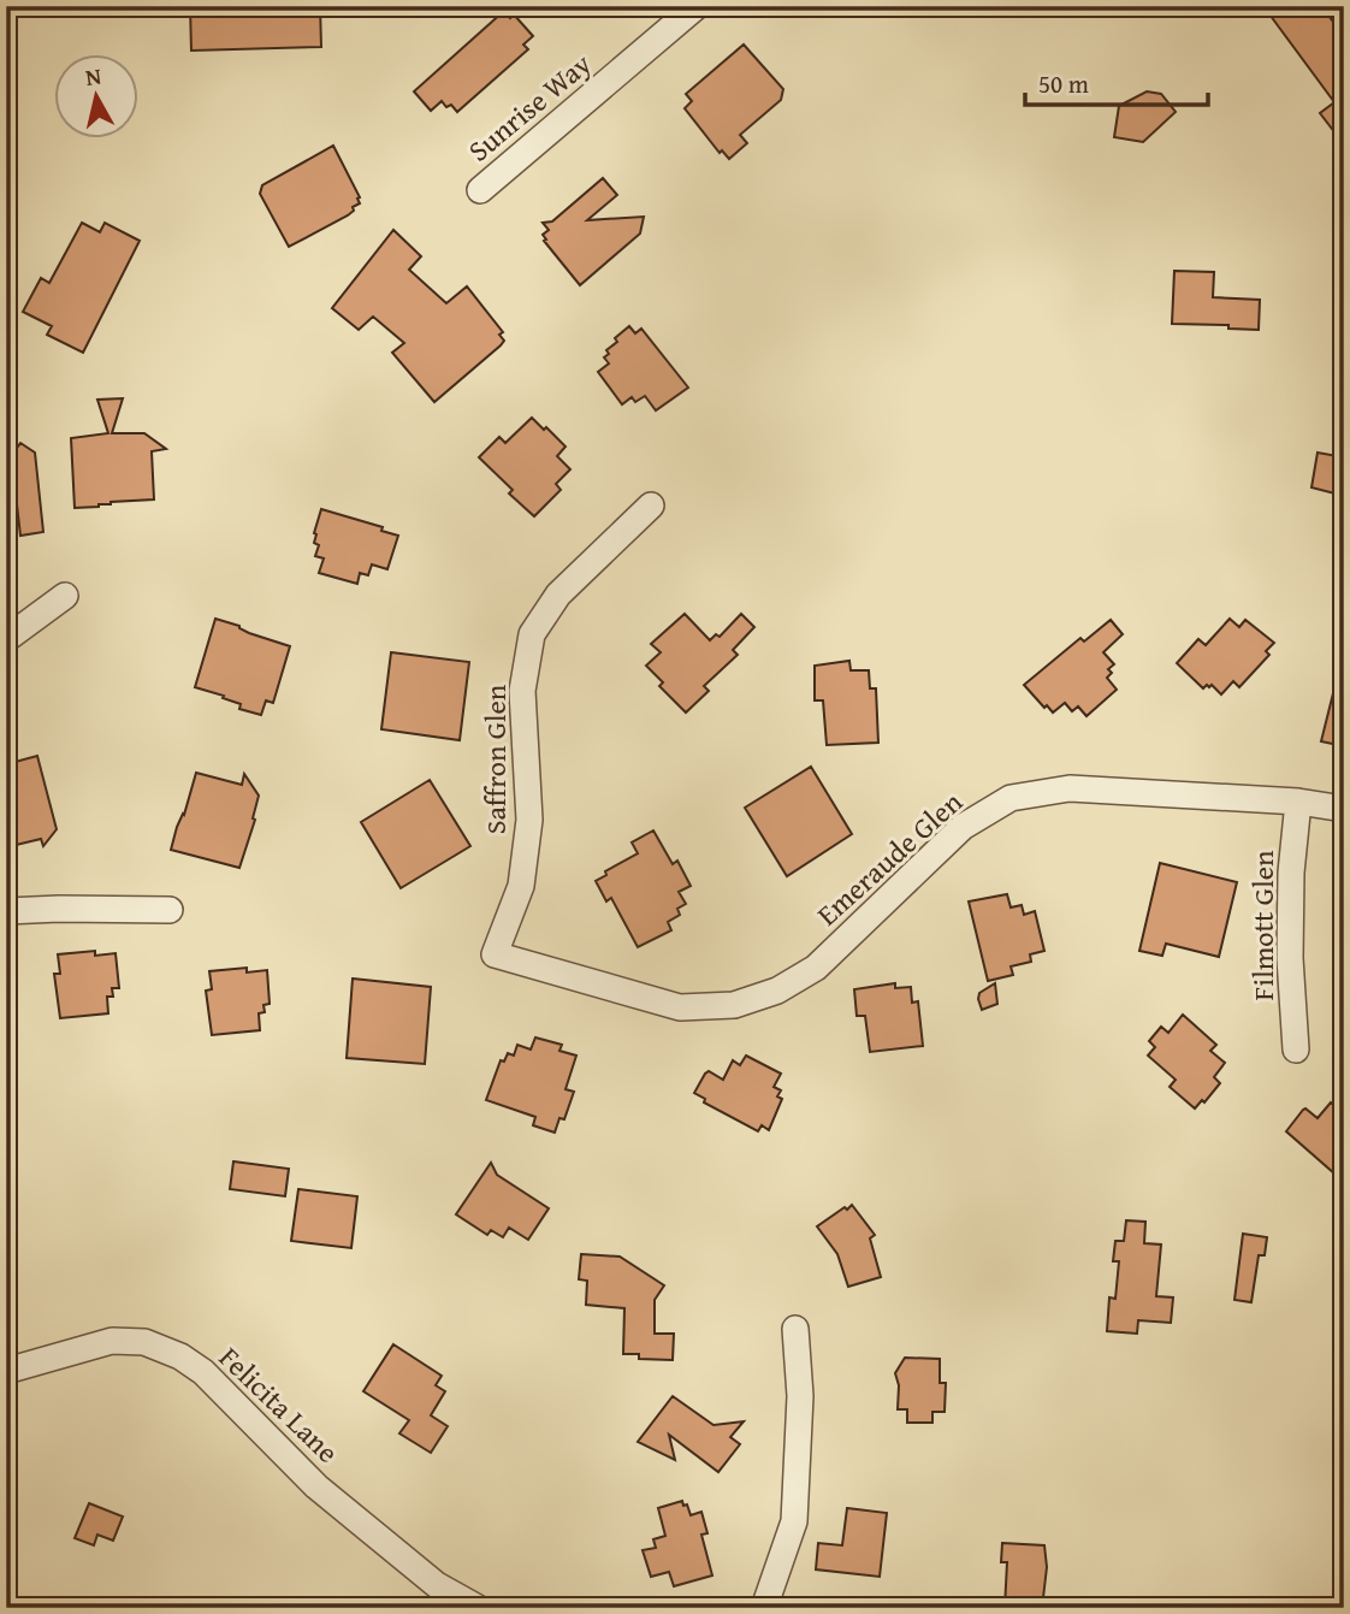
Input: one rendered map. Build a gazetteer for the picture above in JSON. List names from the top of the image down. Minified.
{"streets":{"street":["Sunrise Way","Saffron Glen","Emeraude Glen","Filmott Glen","Felicita Lane"]},"crossings":[["Saffron Glen","Emeraude Glen"],["Emeraude Glen","Filmott Glen"]],"scale_bar":"50 m","north":"top"}
